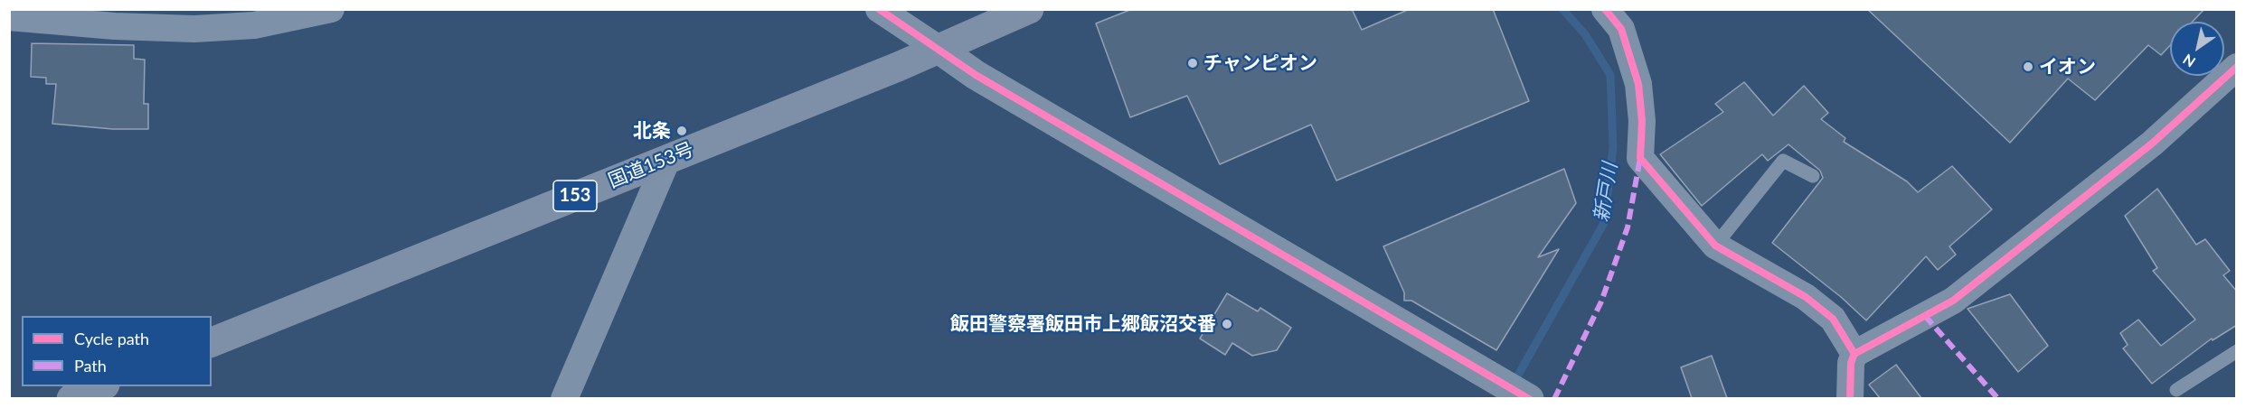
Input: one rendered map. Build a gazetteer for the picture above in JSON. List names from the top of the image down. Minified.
{"streets":{"highway":["国道153号","153"]},"water":["新戸川"],"places":["チャンピオン","イオン","北条","飯田警察署飯田市上郷飯沼交番"],"legend":["Cycle path","Path"],"north":"bottom left"}
